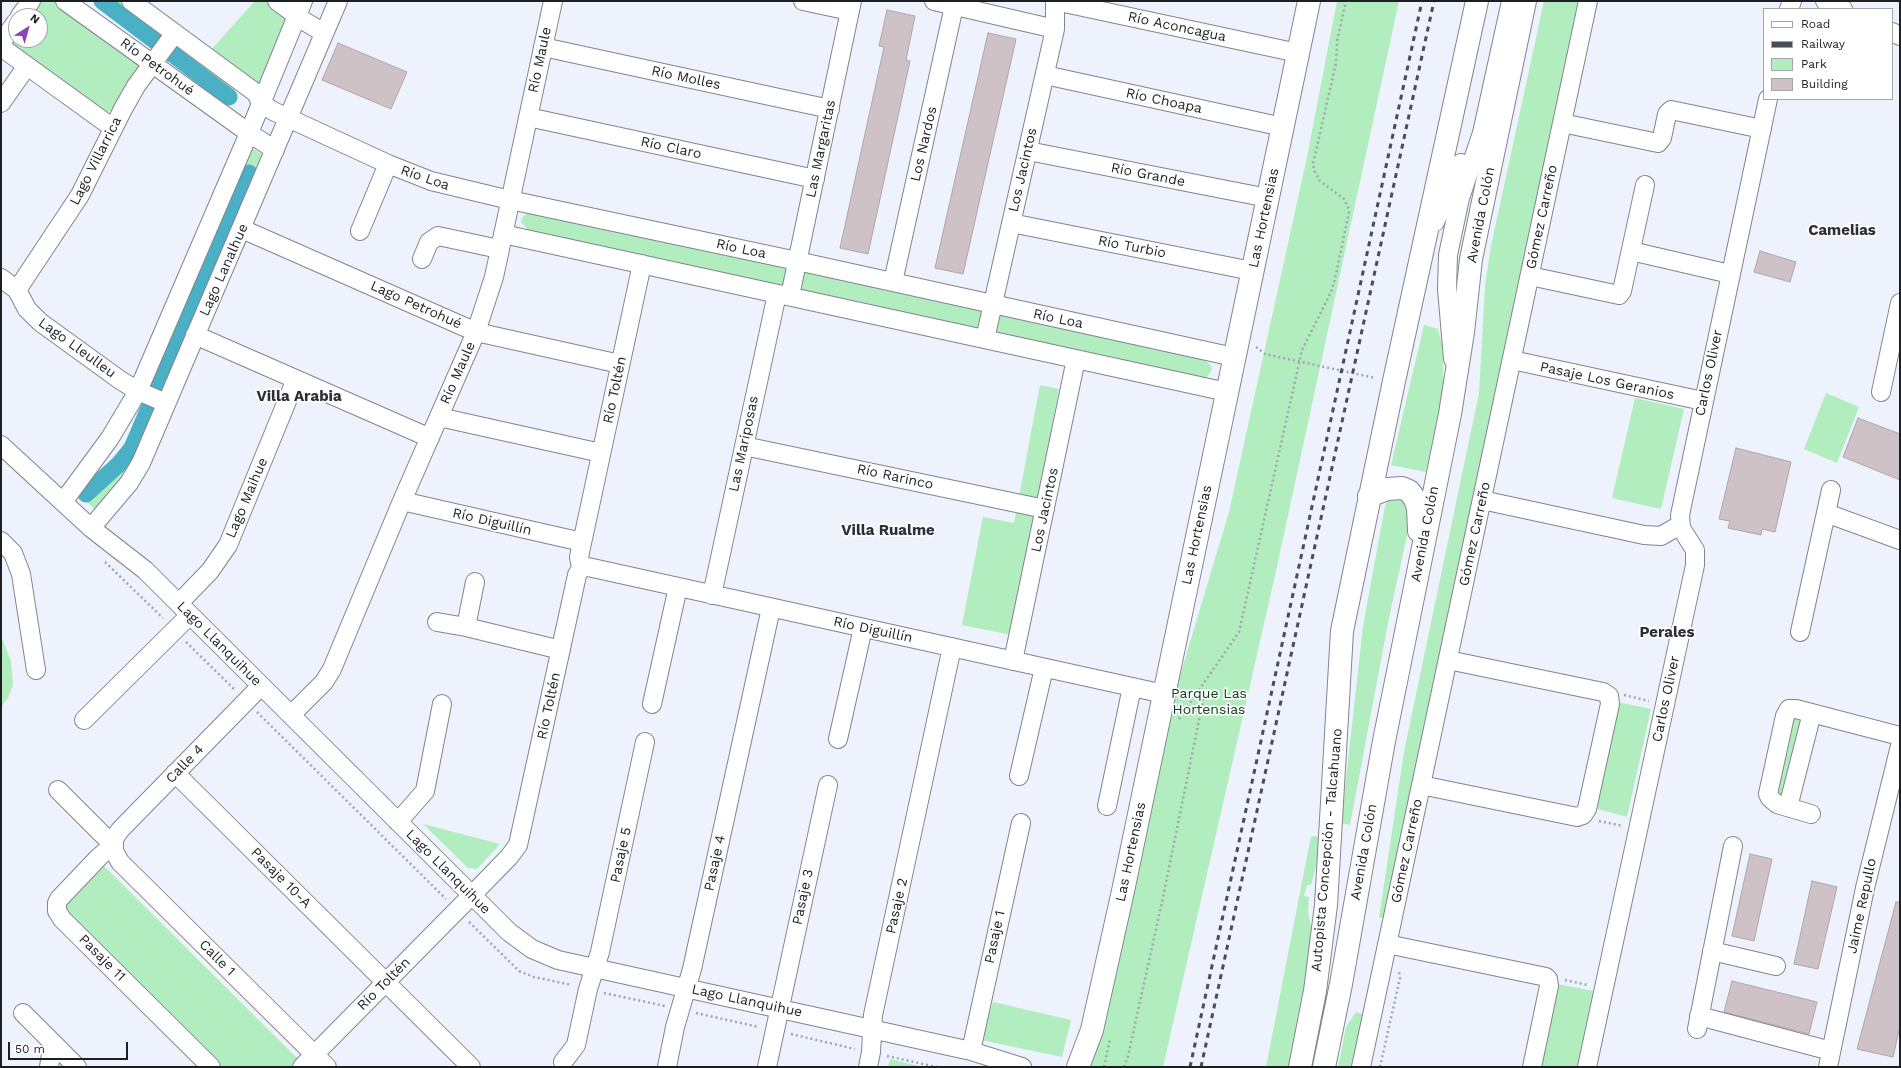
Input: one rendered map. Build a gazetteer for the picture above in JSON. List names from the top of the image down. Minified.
{"streets":{"main road":["Avenida Colón","Las Hortensias","Autopista Concepción - Talcahuano"],"street":["Río Aconcagua","Río Maule","Río Petrohué","Río Molles","Río Choapa","Los Nardos","Río Claro","Las Margaritas","Lago Villarrica","Los Jacintos","Río Grande","Río Loa","Gómez Carreño","Río Turbio","Lago Lanalhue","Lago Petrohué","Lago Lleulleu","Carlos Oliver","Pasaje Los Geranios","Río Toltén","Las Mariposas","Río Rarinco","Lago Maihue","Río Diguillín","Lago Llanquihue","Calle 4","Pasaje 5","Pasaje 4","Pasaje 10-A","Pasaje 3","Pasaje 2","Jaime Repullo","Pasaje 1","Pasaje 11","Calle 1"]},"crossings":[["Río Aconcagua","Los Jacintos"],["Río Aconcagua","Las Hortensias"],["Río Maule","Río Molles"],["Río Maule","Río Claro"],["Río Maule","Río Loa"],["Río Maule","Lago Petrohué"],["Río Maule","Río Diguillín"],["Río Maule","Lago Llanquihue"],["Río Petrohué","Lago Villarrica"],["Río Molles","Las Margaritas"],["Río Choapa","Los Jacintos"],["Río Choapa","Las Hortensias"],["Los Nardos","Río Loa"],["Río Claro","Las Margaritas"],["Las Margaritas","Río Loa"],["Las Margaritas","Las Mariposas"],["Lago Villarrica","Lago Lleulleu"],["Los Jacintos","Río Grande"],["Los Jacintos","Río Loa"],["Los Jacintos","Río Turbio"],["Los Jacintos","Río Rarinco"],["Los Jacintos","Río Diguillín"],["Río Grande","Las Hortensias"],["Río Loa","Las Hortensias"],["Río Loa","Lago Lanalhue"],["Gómez Carreño","Pasaje Los Geranios"],["Las Hortensias","Río Turbio"],["Las Hortensias","Río Diguillín"],["Lago Lanalhue","Lago Petrohué"],["Lago Lanalhue","Lago Lleulleu"],["Lago Lanalhue","Lago Llanquihue"],["Lago Petrohué","Río Toltén"],["Carlos Oliver","Pasaje Los Geranios"],["Río Toltén","Río Diguillín"],["Río Toltén","Lago Llanquihue"],["Río Toltén","Pasaje 10-A"],["Río Toltén","Calle 1"],["Las Mariposas","Río Rarinco"],["Las Mariposas","Río Diguillín"],["Lago Maihue","Lago Llanquihue"],["Río Diguillín","Pasaje 4"],["Río Diguillín","Pasaje 2"],["Lago Llanquihue","Calle 4"],["Lago Llanquihue","Pasaje 5"],["Lago Llanquihue","Pasaje 4"],["Lago Llanquihue","Pasaje 3"],["Lago Llanquihue","Pasaje 2"],["Lago Llanquihue","Pasaje 1"],["Calle 4","Pasaje 10-A"],["Calle 4","Pasaje 11"],["Calle 4","Calle 1"],["Pasaje 11","Calle 1"]],"districts":["Camelias","Villa Arabia","Villa Rualme","Perales"],"parks":["Parque Las Hortensias"],"legend":["Road","Railway","Park","Building"],"scale_bar":"50 m","north":"top right"}
